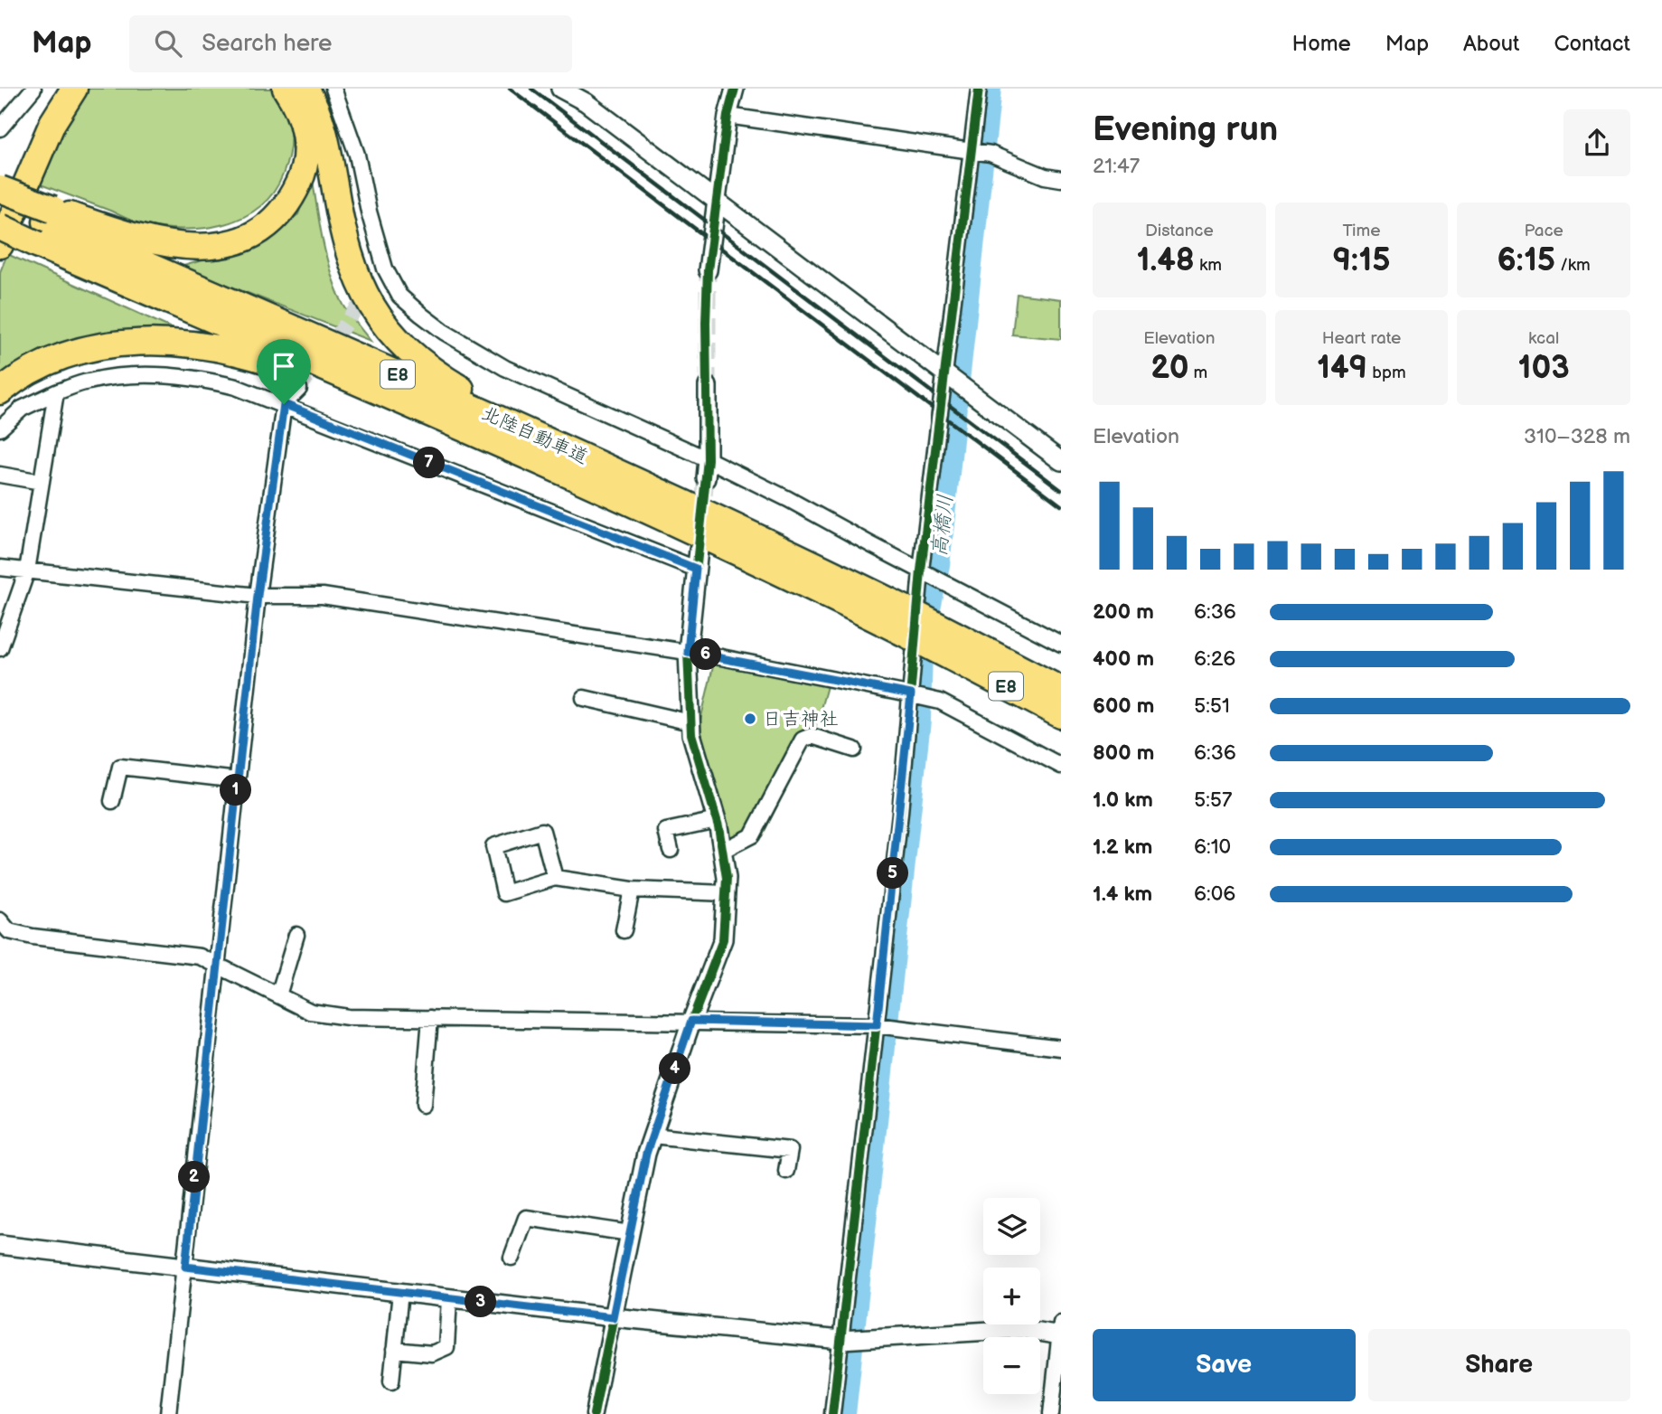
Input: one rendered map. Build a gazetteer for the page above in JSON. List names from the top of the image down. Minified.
{"streets":{"highway":["E8","北陸自動車道"]},"water":["高橋川"],"places":["日吉神社"],"page":{"header":"Map","search":"Search here","nav":["Home","Map","About","Contact"],"heading":["Evening run","21:47"],"stats":[["Distance","1.48 km"],["Time","9:15"],["Pace","6:15 /km"],["Elevation","20 m"],["Heart rate","149 bpm"],["kcal","103"]],"chart":["Elevation","310–328 m"],"pins":["7","6","1","5","4","2","3"],"list":[{"name":"200 m","note":"6:36"},{"name":"400 m","note":"6:26"},{"name":"600 m","note":"5:51"},{"name":"800 m","note":"6:36"},{"name":"1.0 km","note":"5:57"},{"name":"1.2 km","note":"6:10"},{"name":"1.4 km","note":"6:06"}],"map_buttons":["+","−"],"buttons":["Save","Share"]}}
